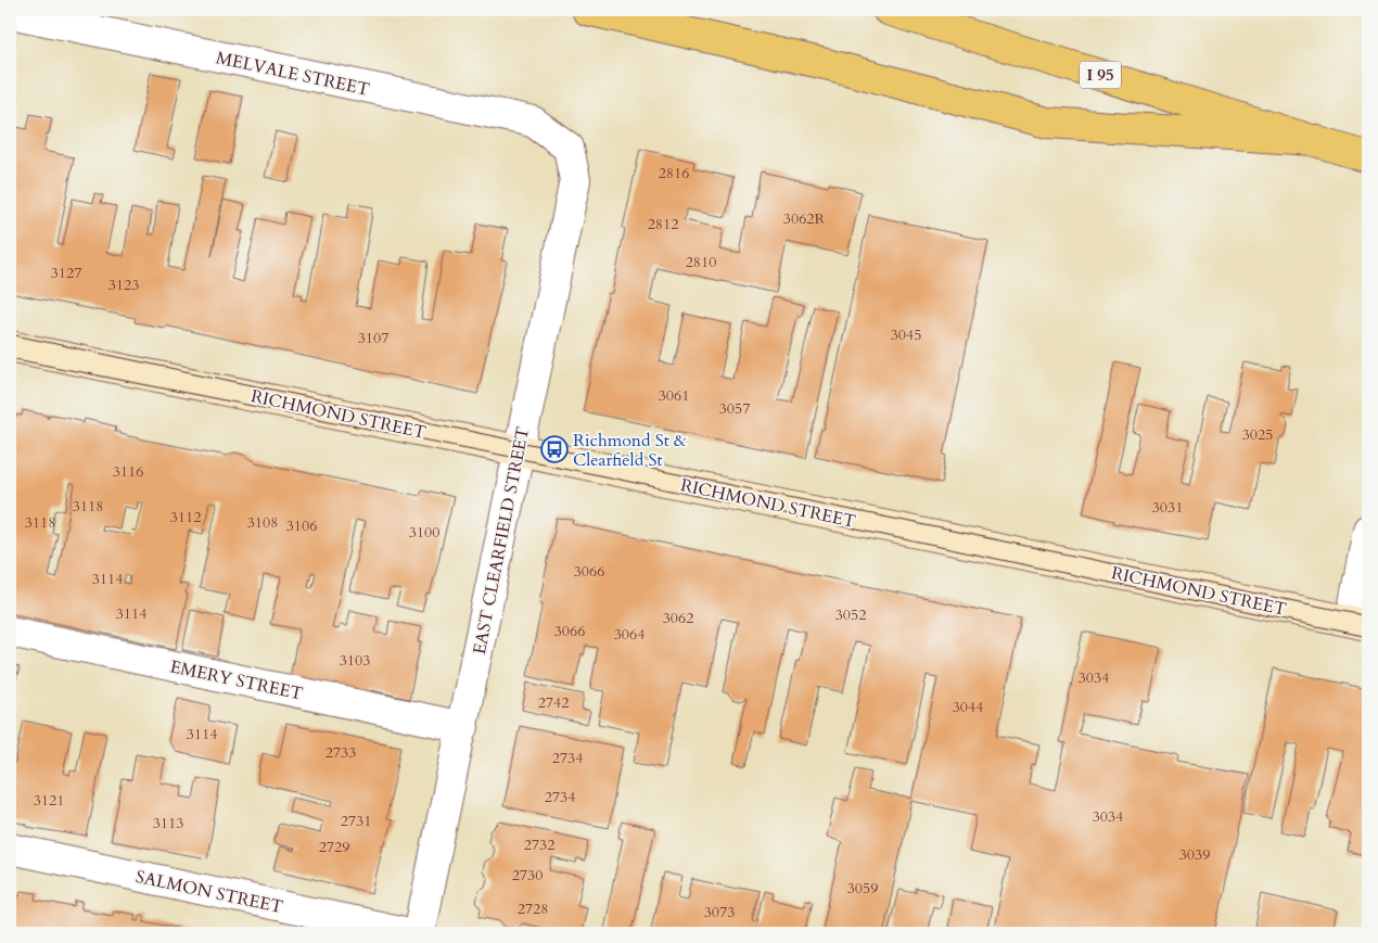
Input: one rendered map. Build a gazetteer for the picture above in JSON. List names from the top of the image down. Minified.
{"streets":{"highway":["I 95"],"main road":["RICHMOND STREET"],"street":["MELVALE STREET","EAST CLEARFIELD STREET","EMERY STREET","SALMON STREET"]},"crossings":[["MELVALE STREET","EAST CLEARFIELD STREET"],["RICHMOND STREET","EAST CLEARFIELD STREET"],["EAST CLEARFIELD STREET","EMERY STREET"]],"places":{"bus stop":["Richmond St & Clearfield St"]},"house_numbers":["2816","3062R","2812","2810","3127","3123","3045","3107","3061","3057","3025","3116","3118","3031","3112","3118","3108","3106","3100","3066","3114","3114","3052","3062","3066","3064","3103","3034","2742","3044","3114","2733","2734","2734","3121","3034","2731","3113","2732","2729","3039","2730","3059","2728","3073"]}
